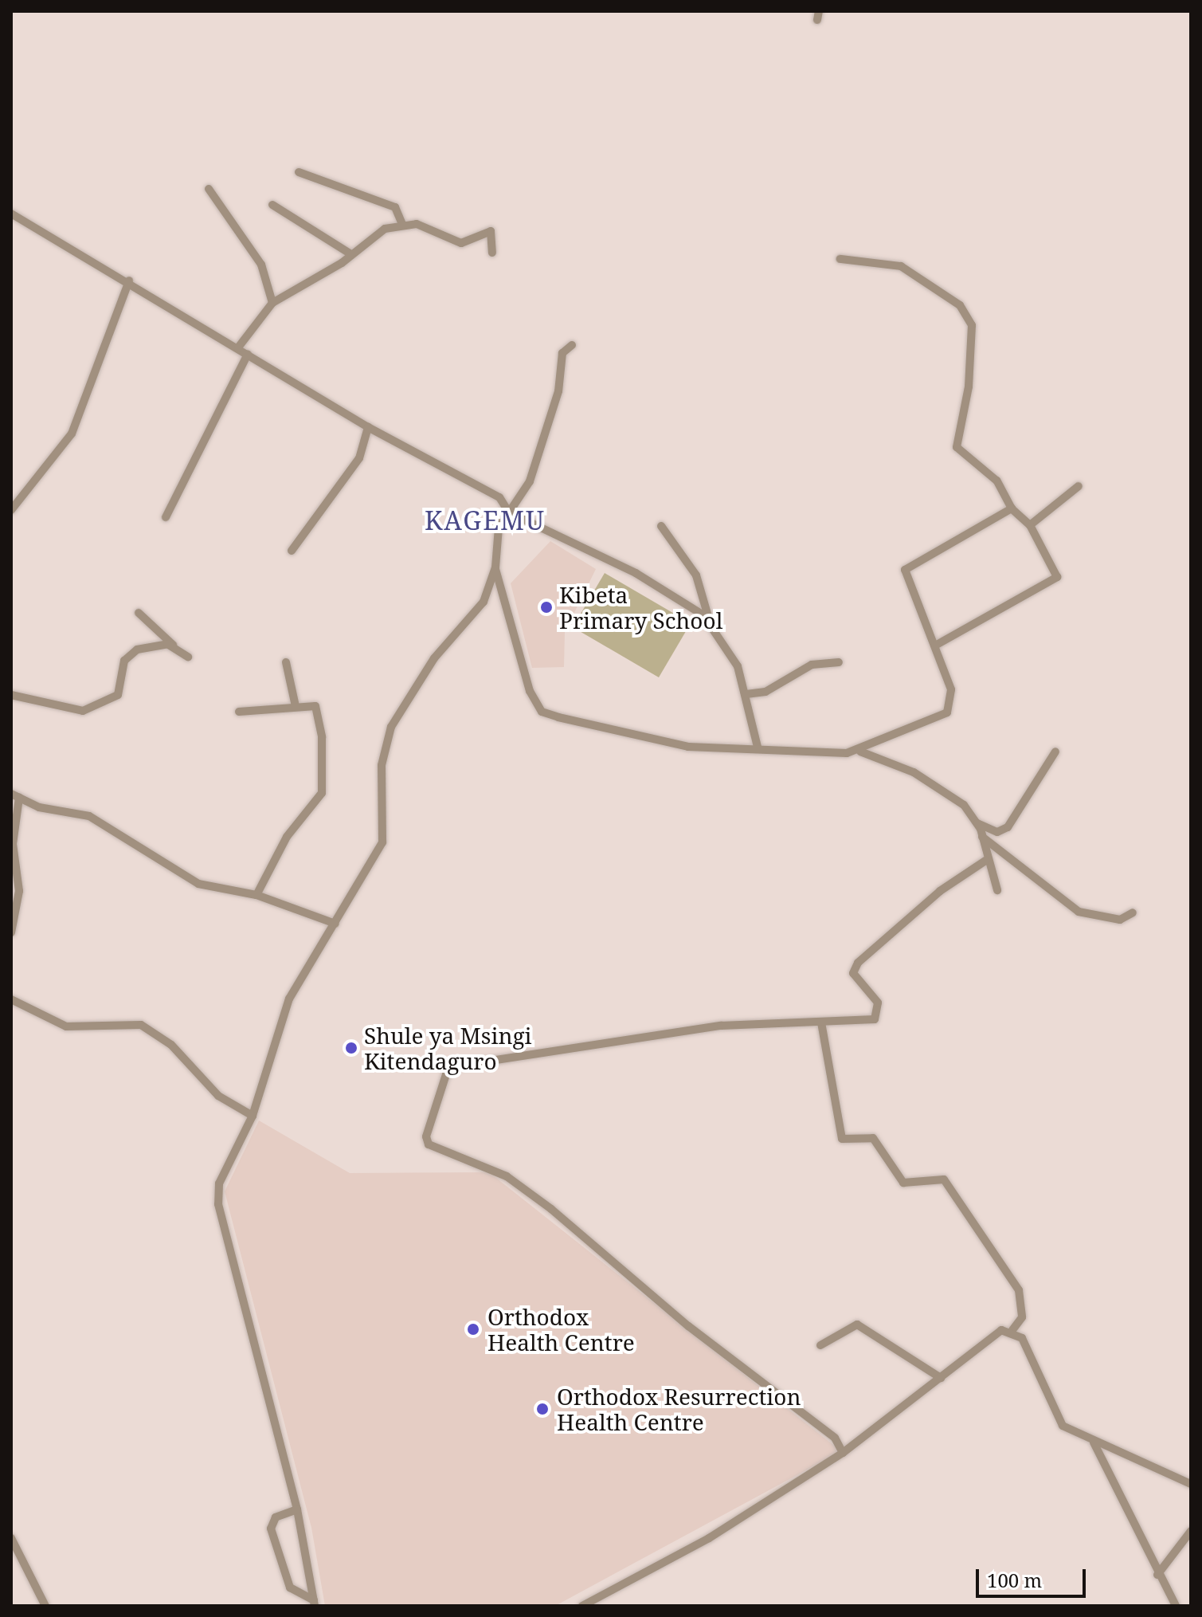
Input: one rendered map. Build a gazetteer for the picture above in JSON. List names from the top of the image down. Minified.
{"districts":["KAGEMU"],"places":["Kibeta Primary School","Shule ya Msingi Kitendaguro","Orthodox Health Centre","Orthodox Resurrection Health Centre"],"scale_bar":"100 m"}
